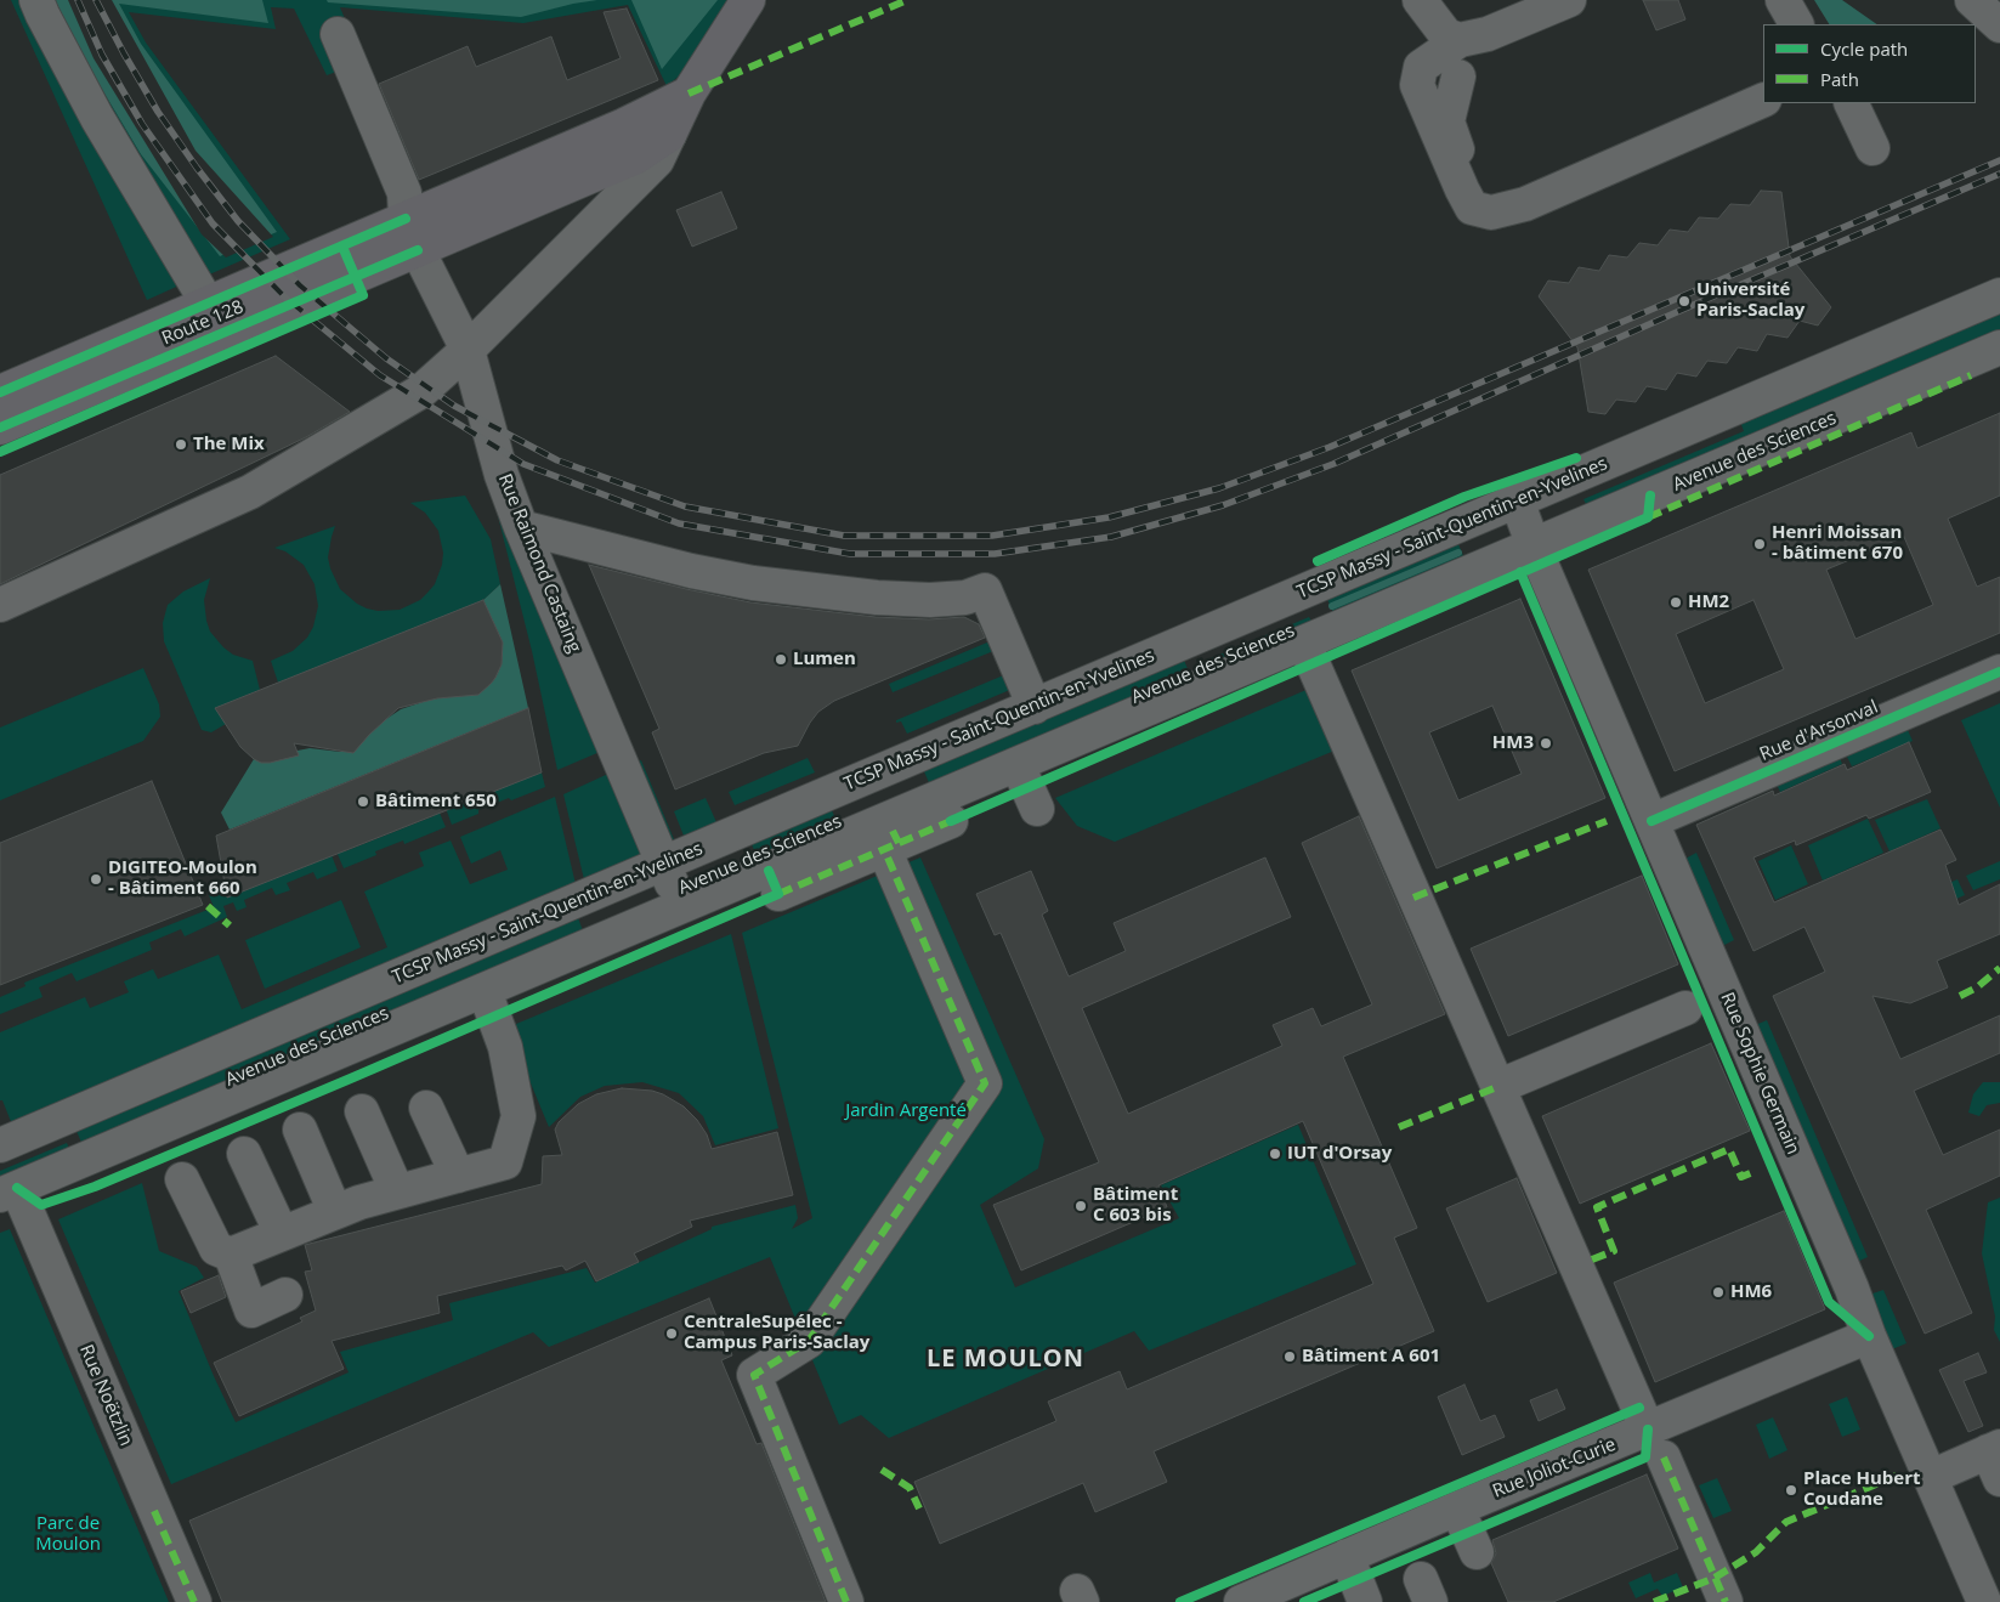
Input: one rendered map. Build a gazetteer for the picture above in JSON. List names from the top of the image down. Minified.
{"streets":{"main road":["Route 128"],"street":["Avenue des Sciences","TCSP Massy - Saint-Quentin-en-Yvelines","Rue Raimond Castaing","Rue d'Arsonval","Rue Sophie Germain","Rue Noëtzlin","Rue Joliot-Curie"]},"crossings":[["Route 128","Rue Raimond Castaing"],["Avenue des Sciences","Rue Raimond Castaing"],["Avenue des Sciences","Rue Sophie Germain"],["Avenue des Sciences","Rue Noëtzlin"],["TCSP Massy - Saint-Quentin-en-Yvelines","Rue Raimond Castaing"],["TCSP Massy - Saint-Quentin-en-Yvelines","Rue Sophie Germain"],["Rue d'Arsonval","Rue Sophie Germain"],["Rue Sophie Germain","Rue Joliot-Curie"]],"districts":["LE MOULON"],"parks":["Jardin Argenté","Parc de Moulon"],"places":["Université Paris-Saclay","The Mix","Henri Moissan - bâtiment 670","HM2","Lumen","HM3","Bâtiment 650","DIGITEO-Moulon - Bâtiment 660","IUT d'Orsay","Bâtiment C 603 bis","HM6","CentraleSupélec - Campus Paris-Saclay","Bâtiment A 601","Place Hubert Coudane"],"legend":["Cycle path","Path"]}
